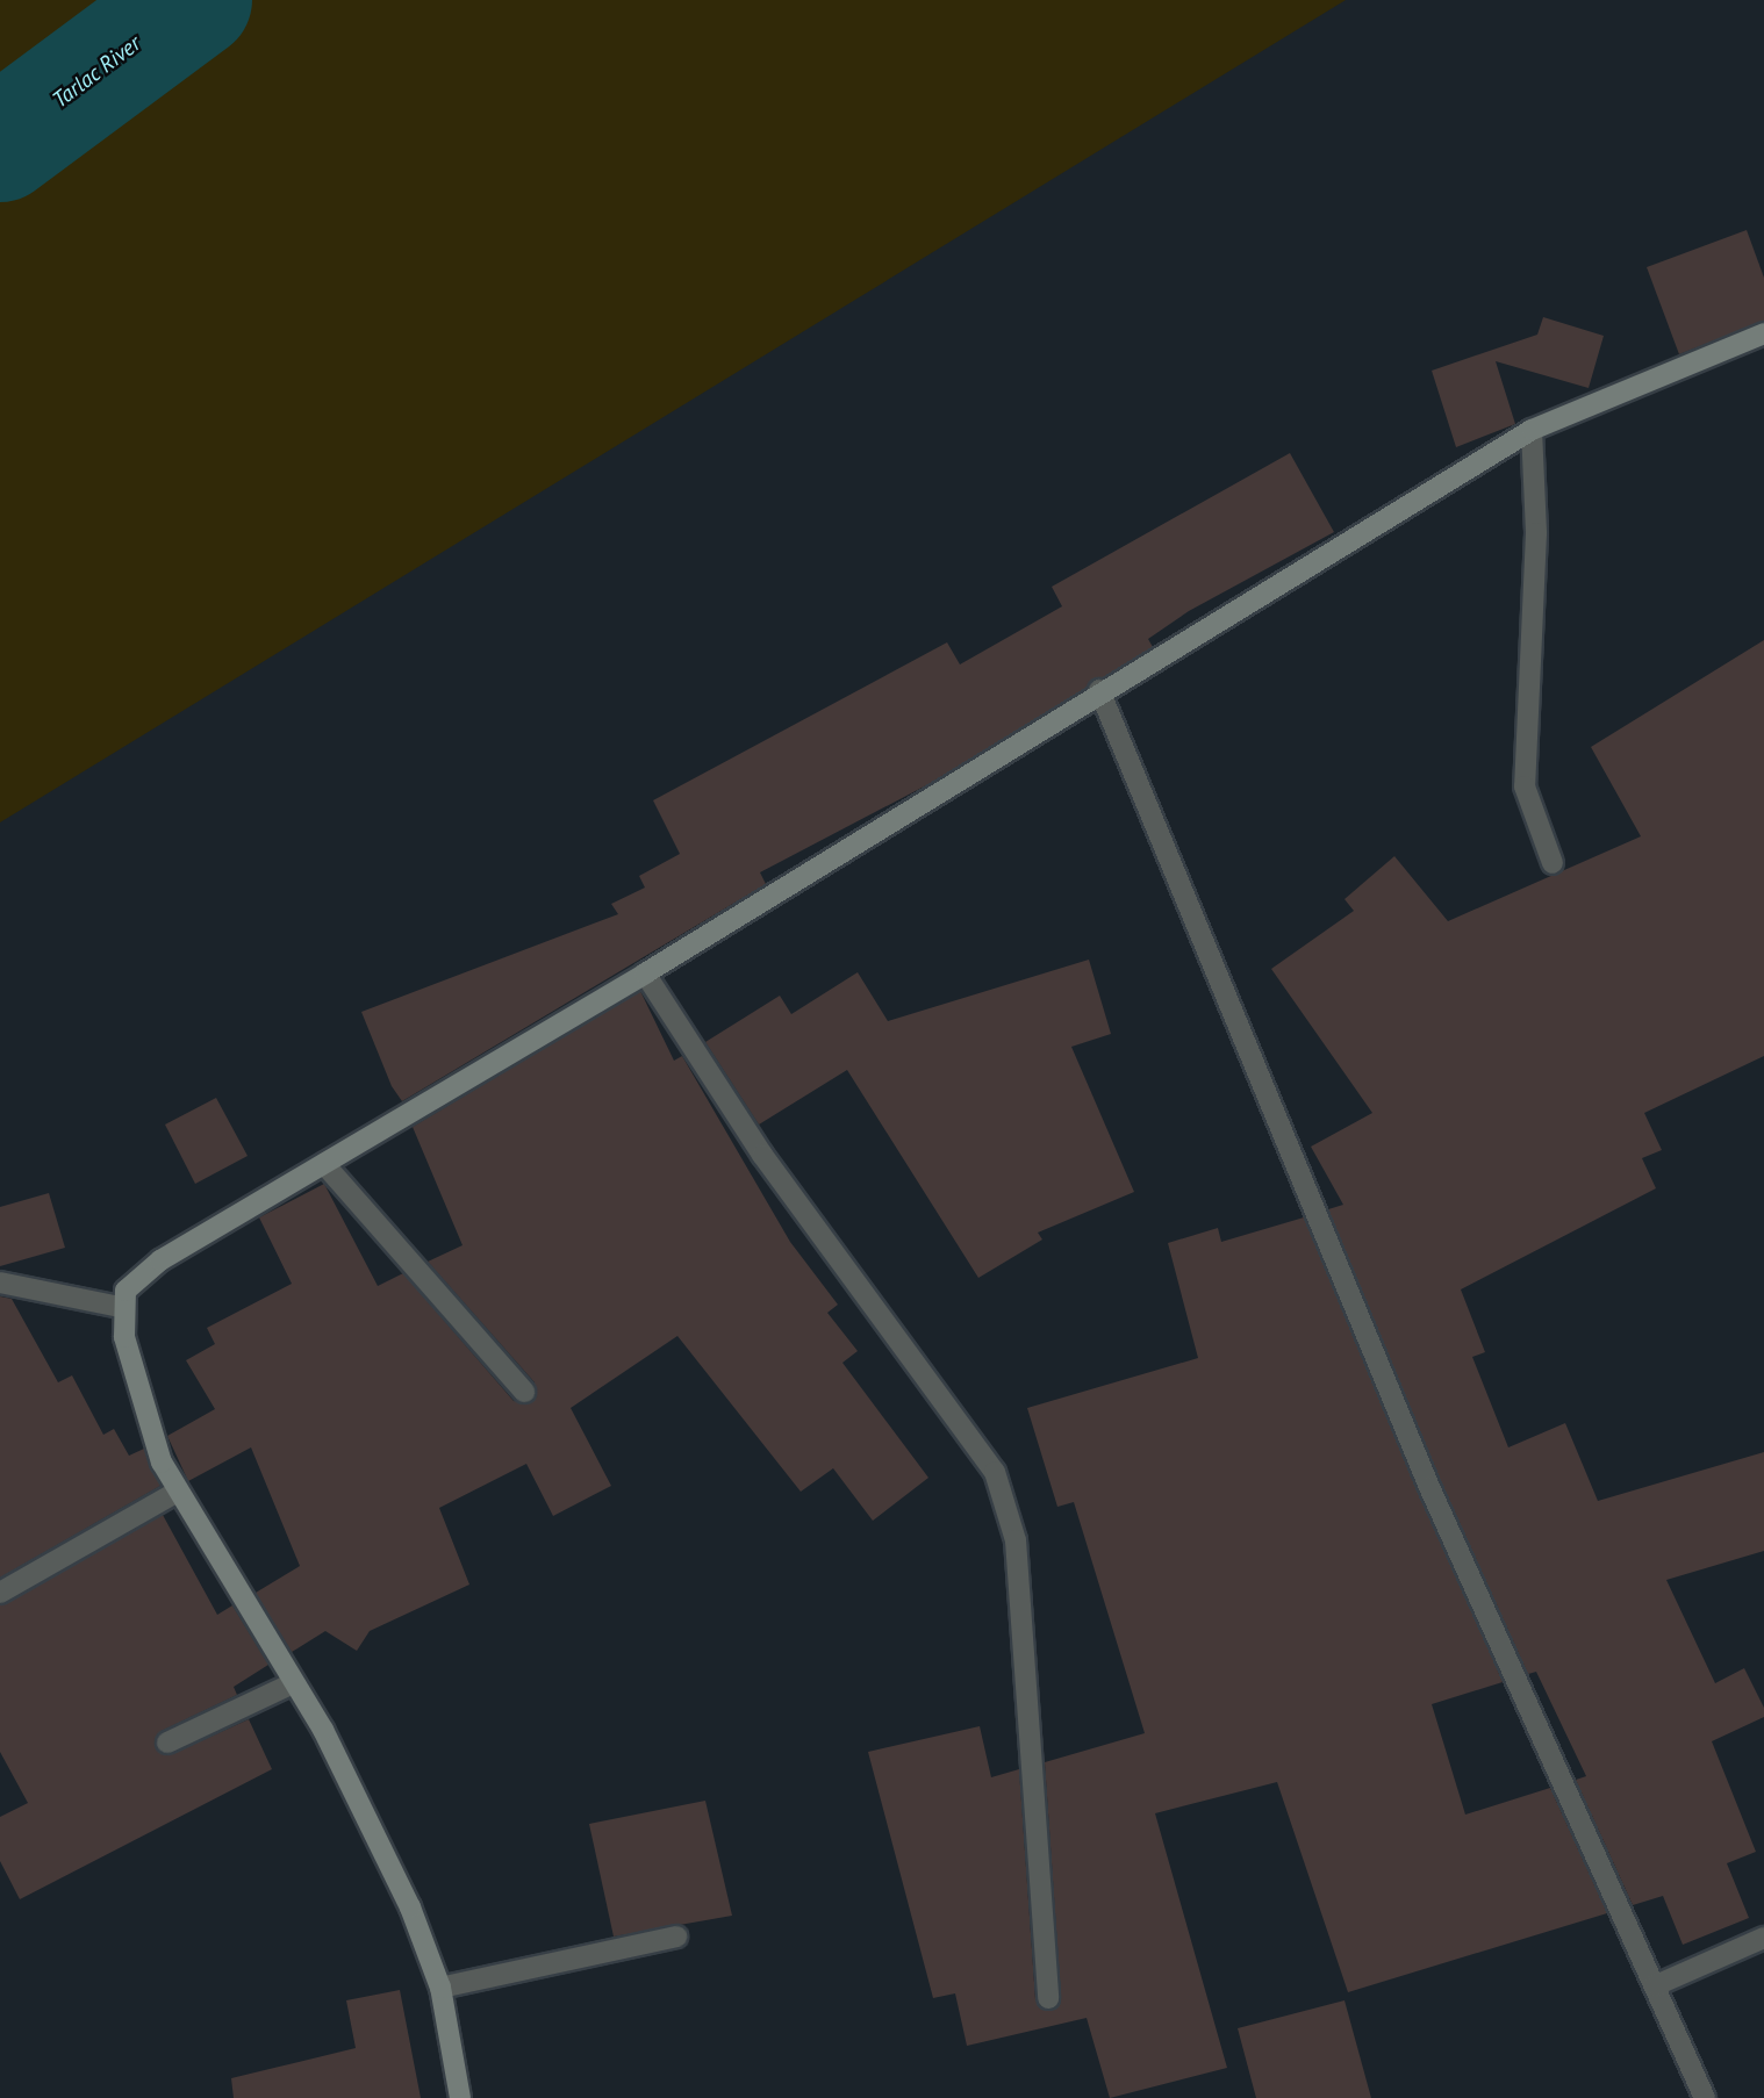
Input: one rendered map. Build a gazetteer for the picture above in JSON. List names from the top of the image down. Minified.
{"water":["Tarlac River"]}
